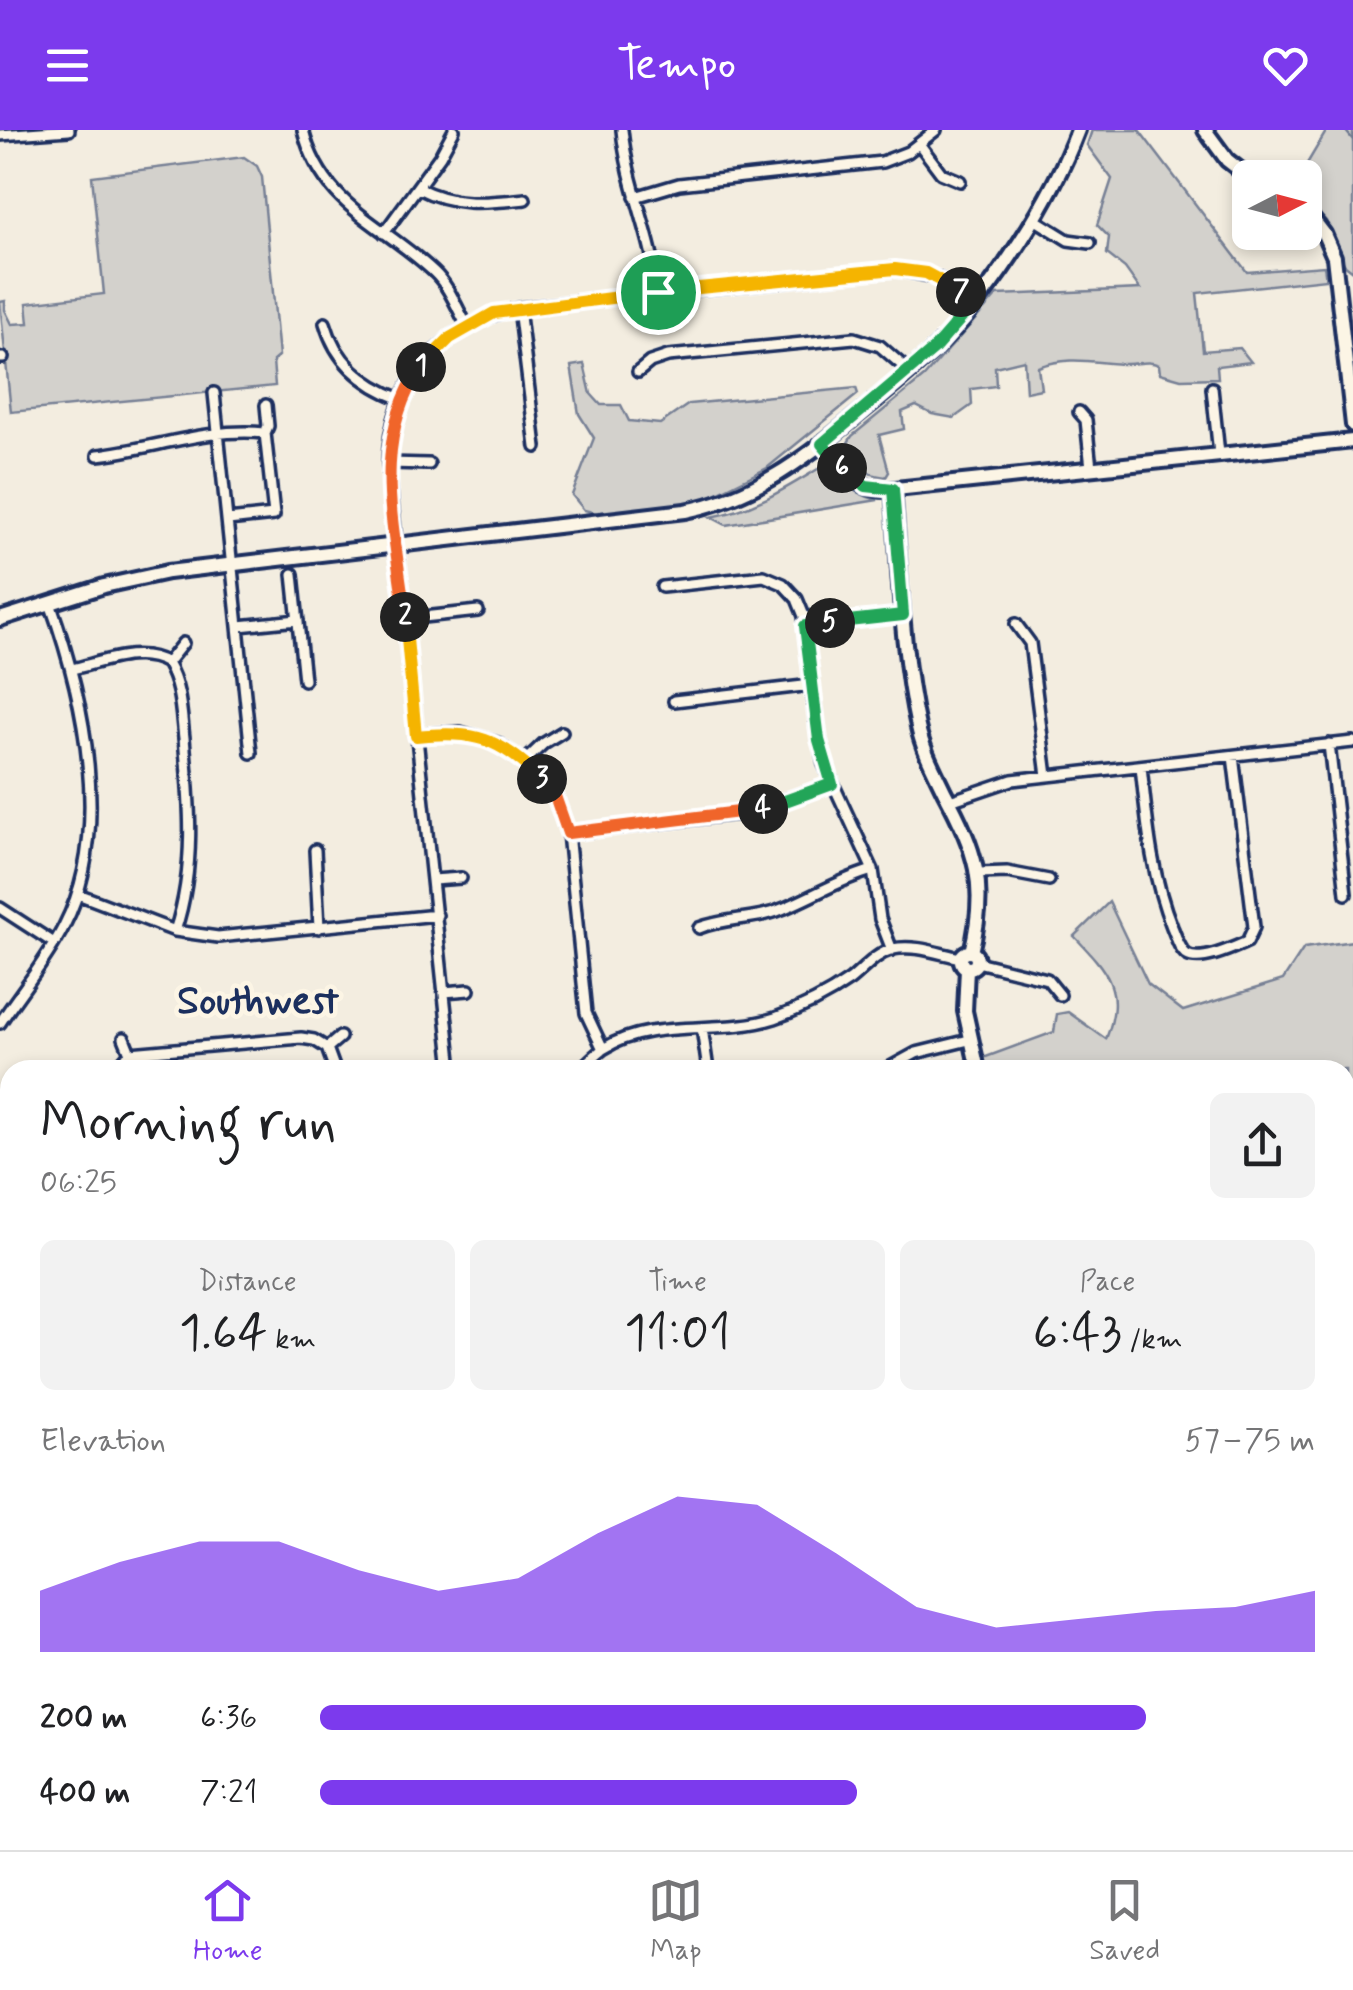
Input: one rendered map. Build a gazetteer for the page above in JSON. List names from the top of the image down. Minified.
{"districts":["Southwest"],"north":"right","page":{"header":"Tempo","pins":["7","1","6","2","5","3","4"],"heading":["Morning run","06:25"],"stats":[["Distance","1.64 km"],["Time","11:01"],["Pace","6:43 /km"]],"chart":["Elevation","57–75 m"],"list":[{"name":"200 m","note":"6:36"},{"name":"400 m","note":"7:21"}],"tabs":["Home","Map","Saved"]}}
